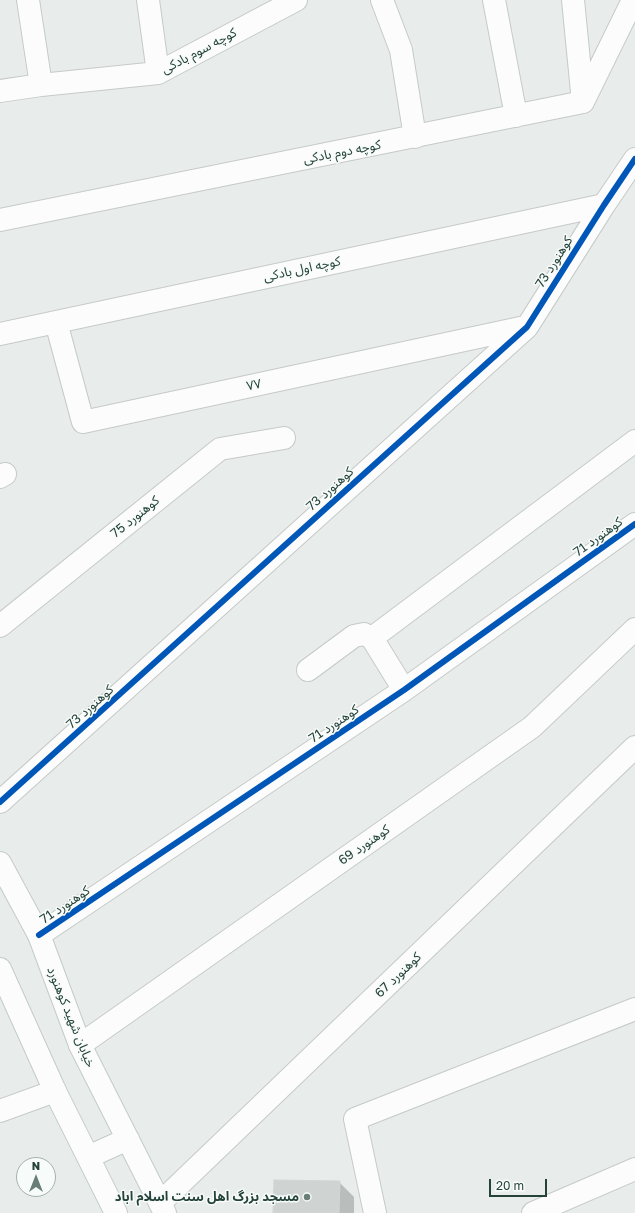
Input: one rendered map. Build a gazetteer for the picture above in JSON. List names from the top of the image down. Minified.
{"streets":{"street":["کوچه سوم بادکی","کوچه دوم بادکی","کوهنورد 73","کوچه اول بادکی","۷۷","کوهنورد 75","کوهنورد 71","کوهنورد 69","کوهنورد 67","خیابان شهید کوهنورد"]},"crossings":[["کوهنورد 73","کوچه اول بادکی"],["کوهنورد 73","۷۷"],["کوچه اول بادکی","۷۷"],["کوهنورد 71","خیابان شهید کوهنورد"],["کوهنورد 69","خیابان شهید کوهنورد"],["کوهنورد 67","خیابان شهید کوهنورد"]],"places":["مسجد بزرگ اهل سنت اسلام اباد"],"scale_bar":"20 m","north":"top"}
